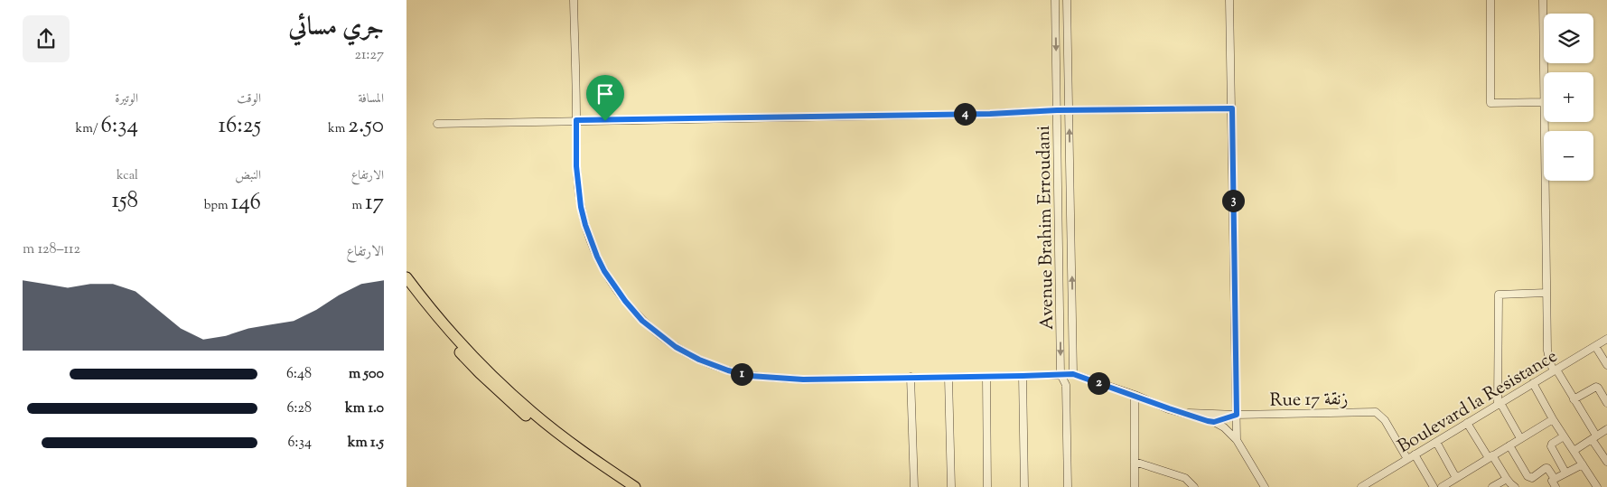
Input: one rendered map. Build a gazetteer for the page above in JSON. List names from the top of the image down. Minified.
{"streets":{"street":["Avenue Brahim Erroudani","Rue 17 زنقة","Boulevard la Resistance"]},"crossings":[["Rue 17 زنقة","Boulevard la Resistance"]],"page":{"heading":["جري مسائي","21:27"],"map_buttons":["+","−"],"stats":[["المسافة","2.50 km"],["الوقت","16:25"],["الوتيرة","6:34 /km"],["الارتفاع","17 m"],["النبض","146 bpm"],["kcal","158"]],"pins":["4","3","1","2"],"chart":["الارتفاع","112–128 m"],"list":[{"name":"500 m","note":"6:48"},{"name":"1.0 km","note":"6:28"},{"name":"1.5 km","note":"6:34"}]}}
